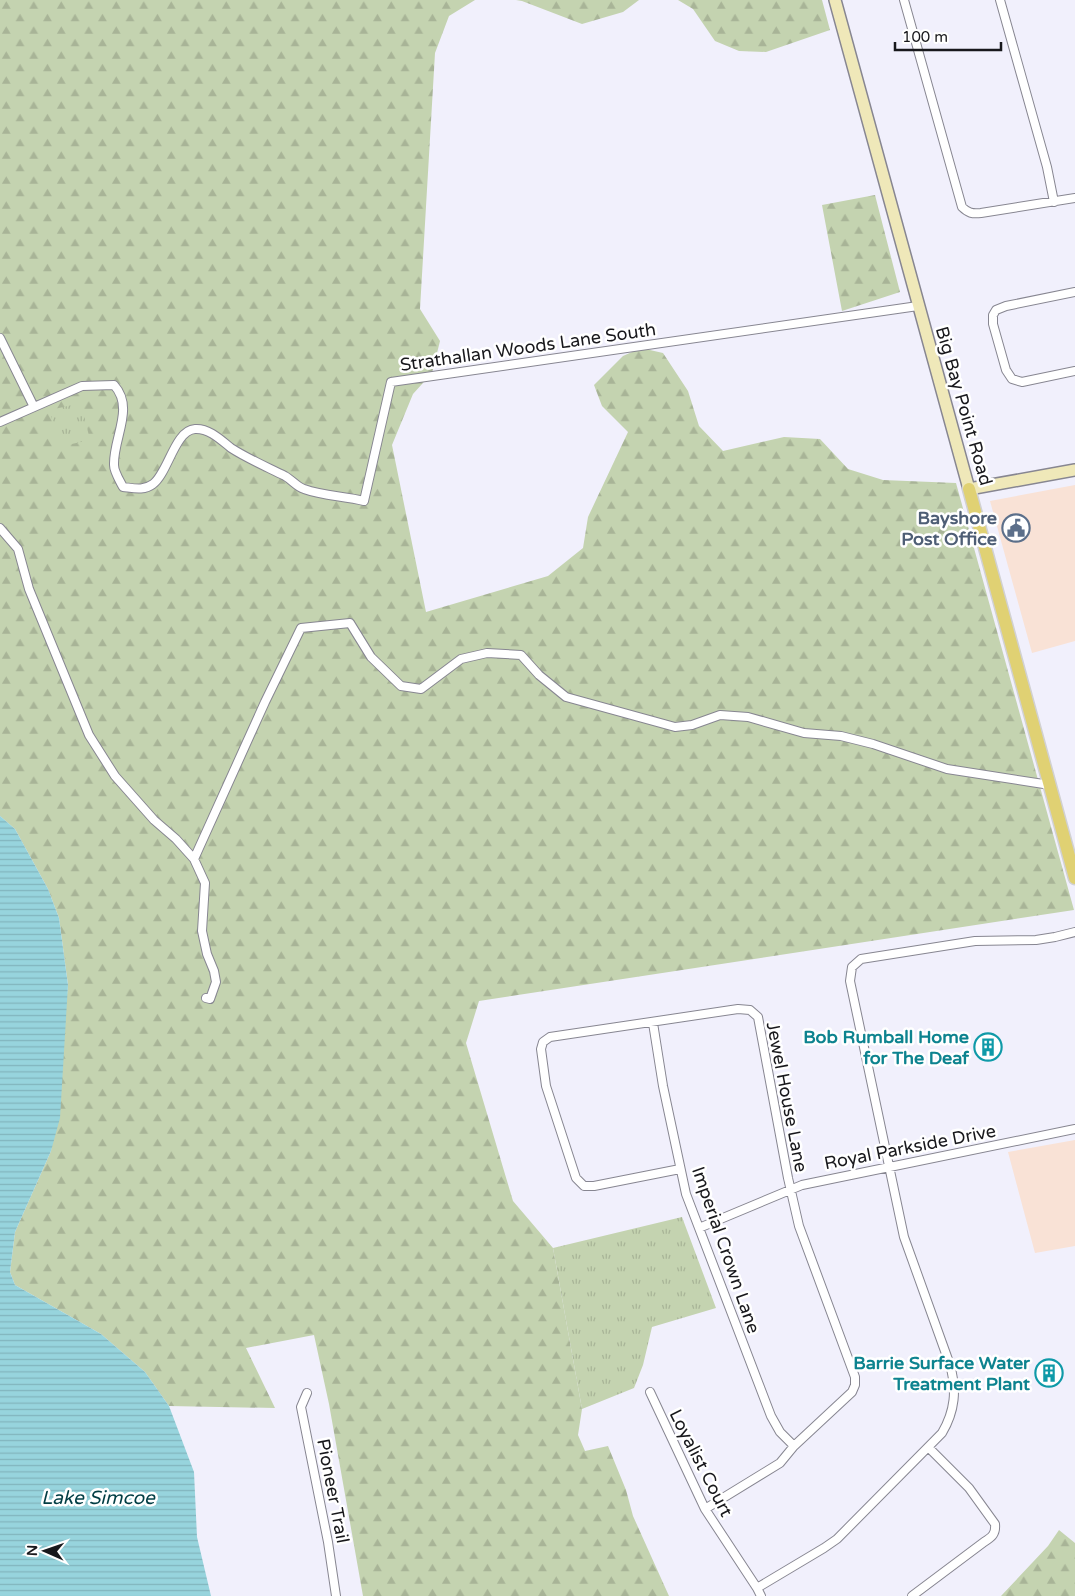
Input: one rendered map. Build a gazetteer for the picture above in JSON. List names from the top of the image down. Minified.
{"streets":{"main road":["Big Bay Point Road"],"street":["Strathallan Woods Lane South","Jewel House Lane","Royal Parkside Drive","Imperial Crown Lane","Loyalist Court","Pioneer Trail"]},"crossings":[["Strathallan Woods Lane South","Big Bay Point Road"],["Jewel House Lane","Royal Parkside Drive"],["Jewel House Lane","Imperial Crown Lane"],["Jewel House Lane","Loyalist Court"],["Royal Parkside Drive","Imperial Crown Lane"]],"water":["Lake Simcoe"],"places":{"public building":["Bayshore Post Office"],"building":["Bob Rumball Home for The Deaf","Barrie Surface Water Treatment Plant"]},"scale_bar":"100 m","north":"left"}
